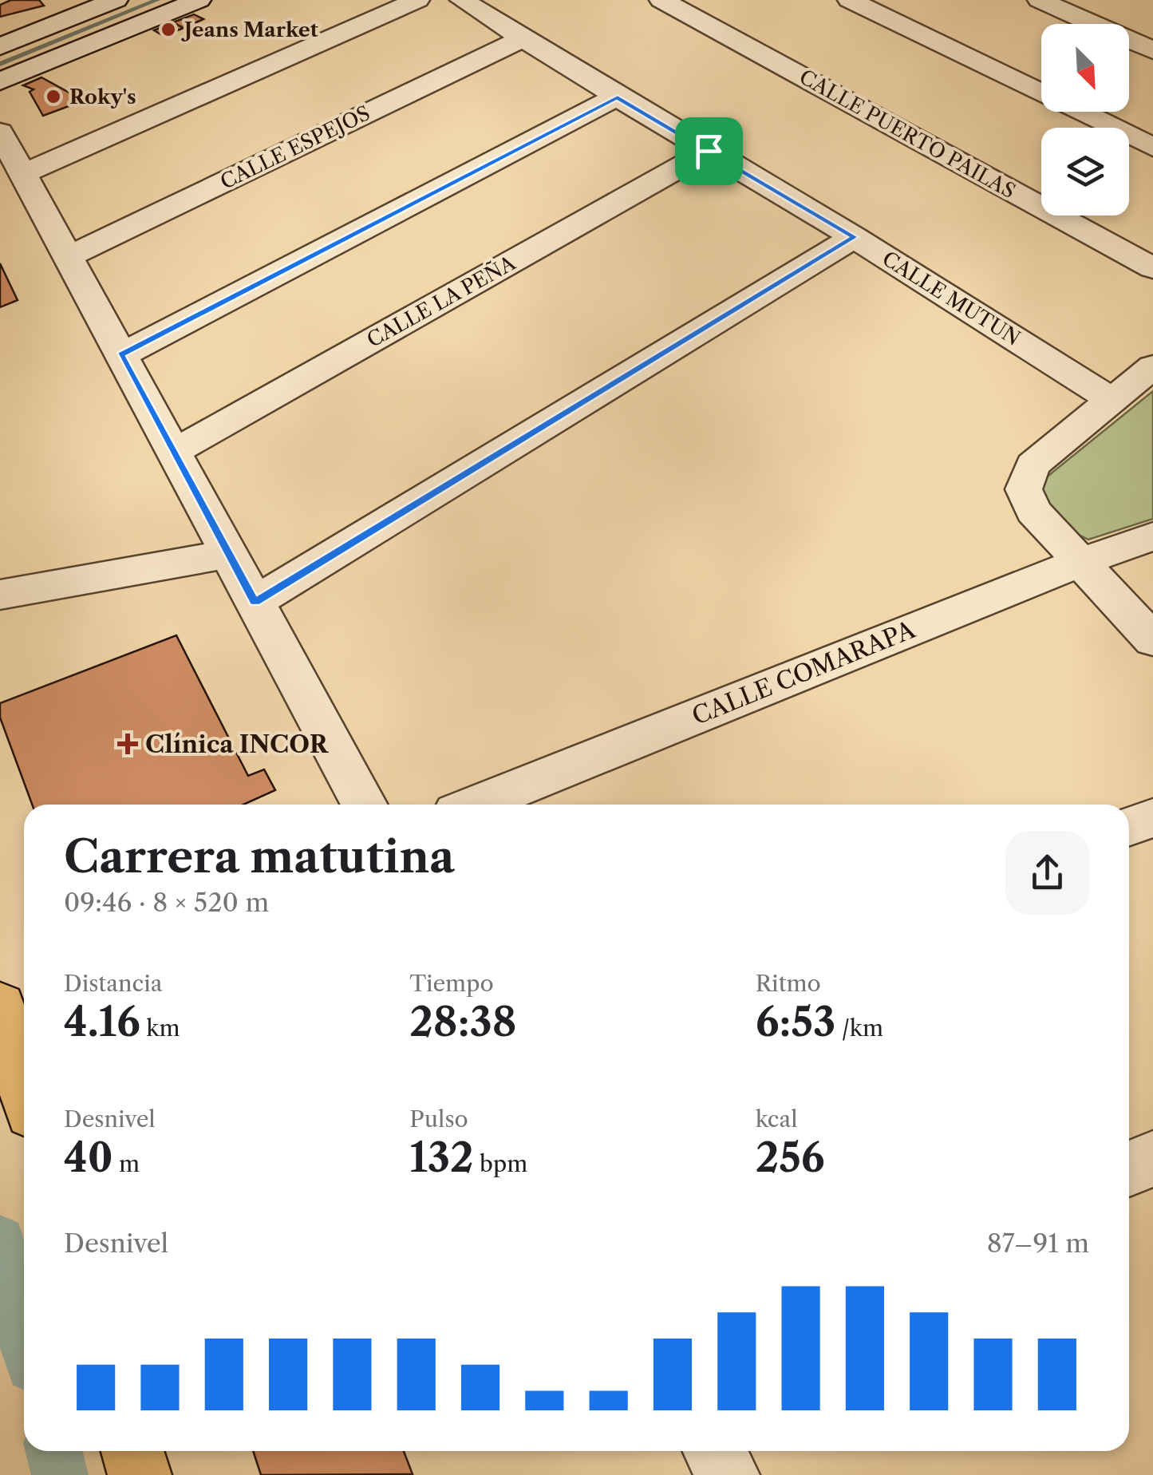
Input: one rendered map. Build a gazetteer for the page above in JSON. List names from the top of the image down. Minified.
{"streets":{"street":["CALLE PUERTO PAILAS","CALLE ESPEJOS","CALLE MUTUN","CALLE LA PEÑA","CALLE COMARAPA"]},"crossings":[["CALLE ESPEJOS","CALLE MUTUN"],["CALLE MUTUN","CALLE LA PEÑA"]],"places":{"other":["Jeans Market","Roky's"],"health":["Clínica INCOR"]},"north":"bottom right","page":{"heading":["Carrera matutina","09:46 · 8 × 520 m"],"stats":[["Distancia","4.16 km"],["Tiempo","28:38"],["Ritmo","6:53 /km"],["Desnivel","40 m"],["Pulso","132 bpm"],["kcal","256"]],"chart":["Desnivel","87–91 m"]}}
